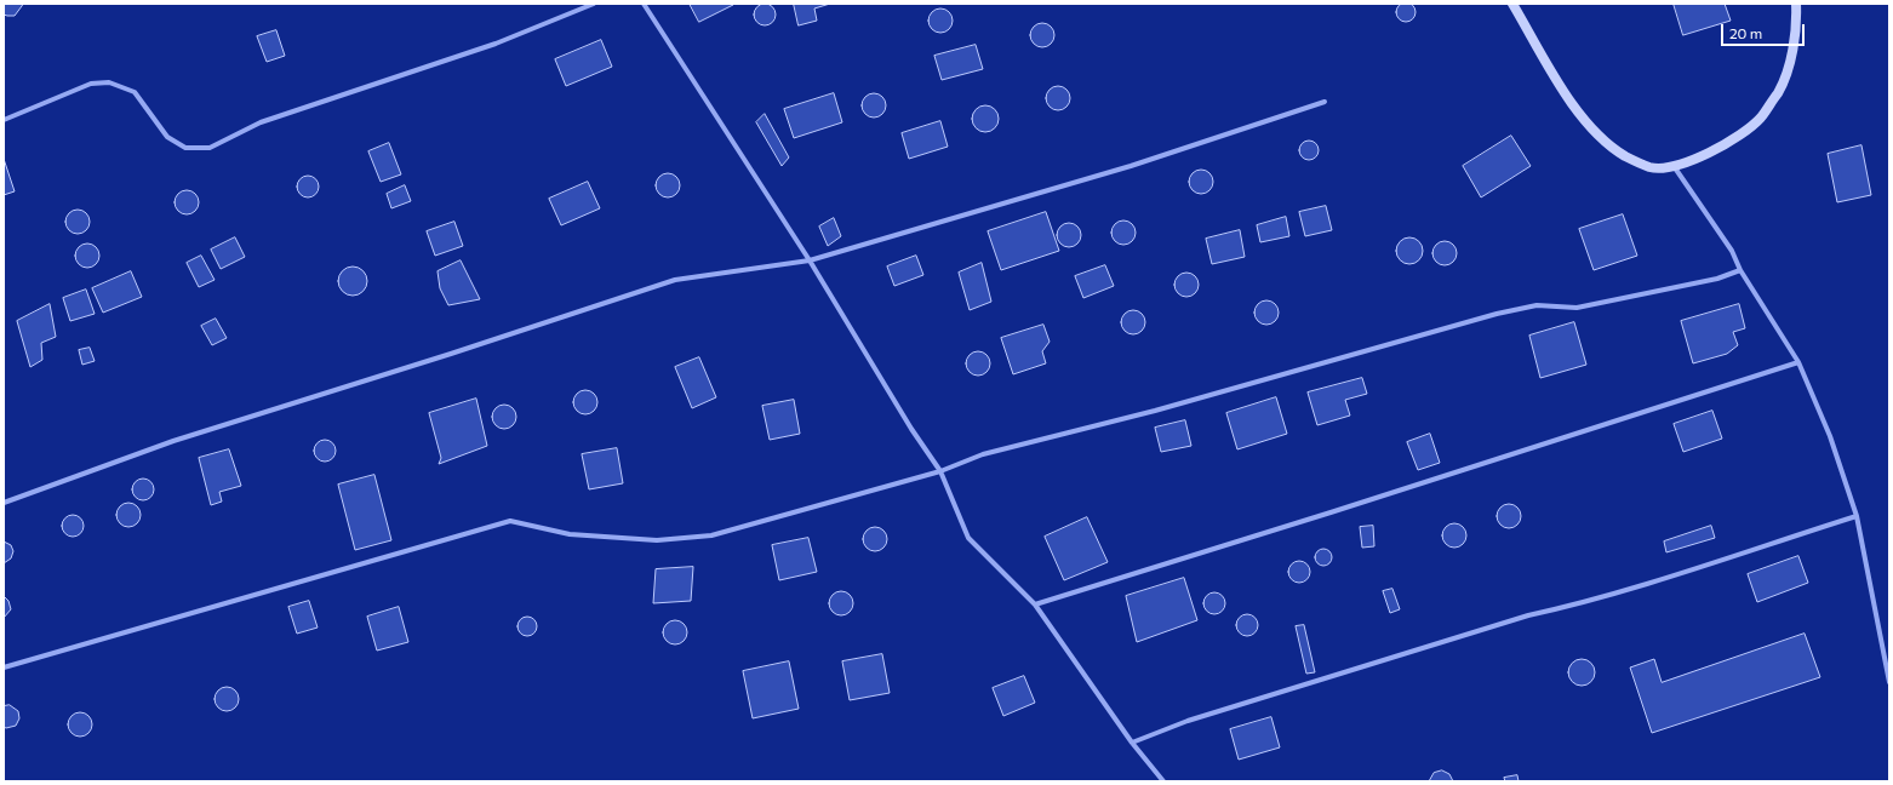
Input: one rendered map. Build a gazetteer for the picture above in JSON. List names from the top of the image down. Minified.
{"scale_bar":"20 m"}
